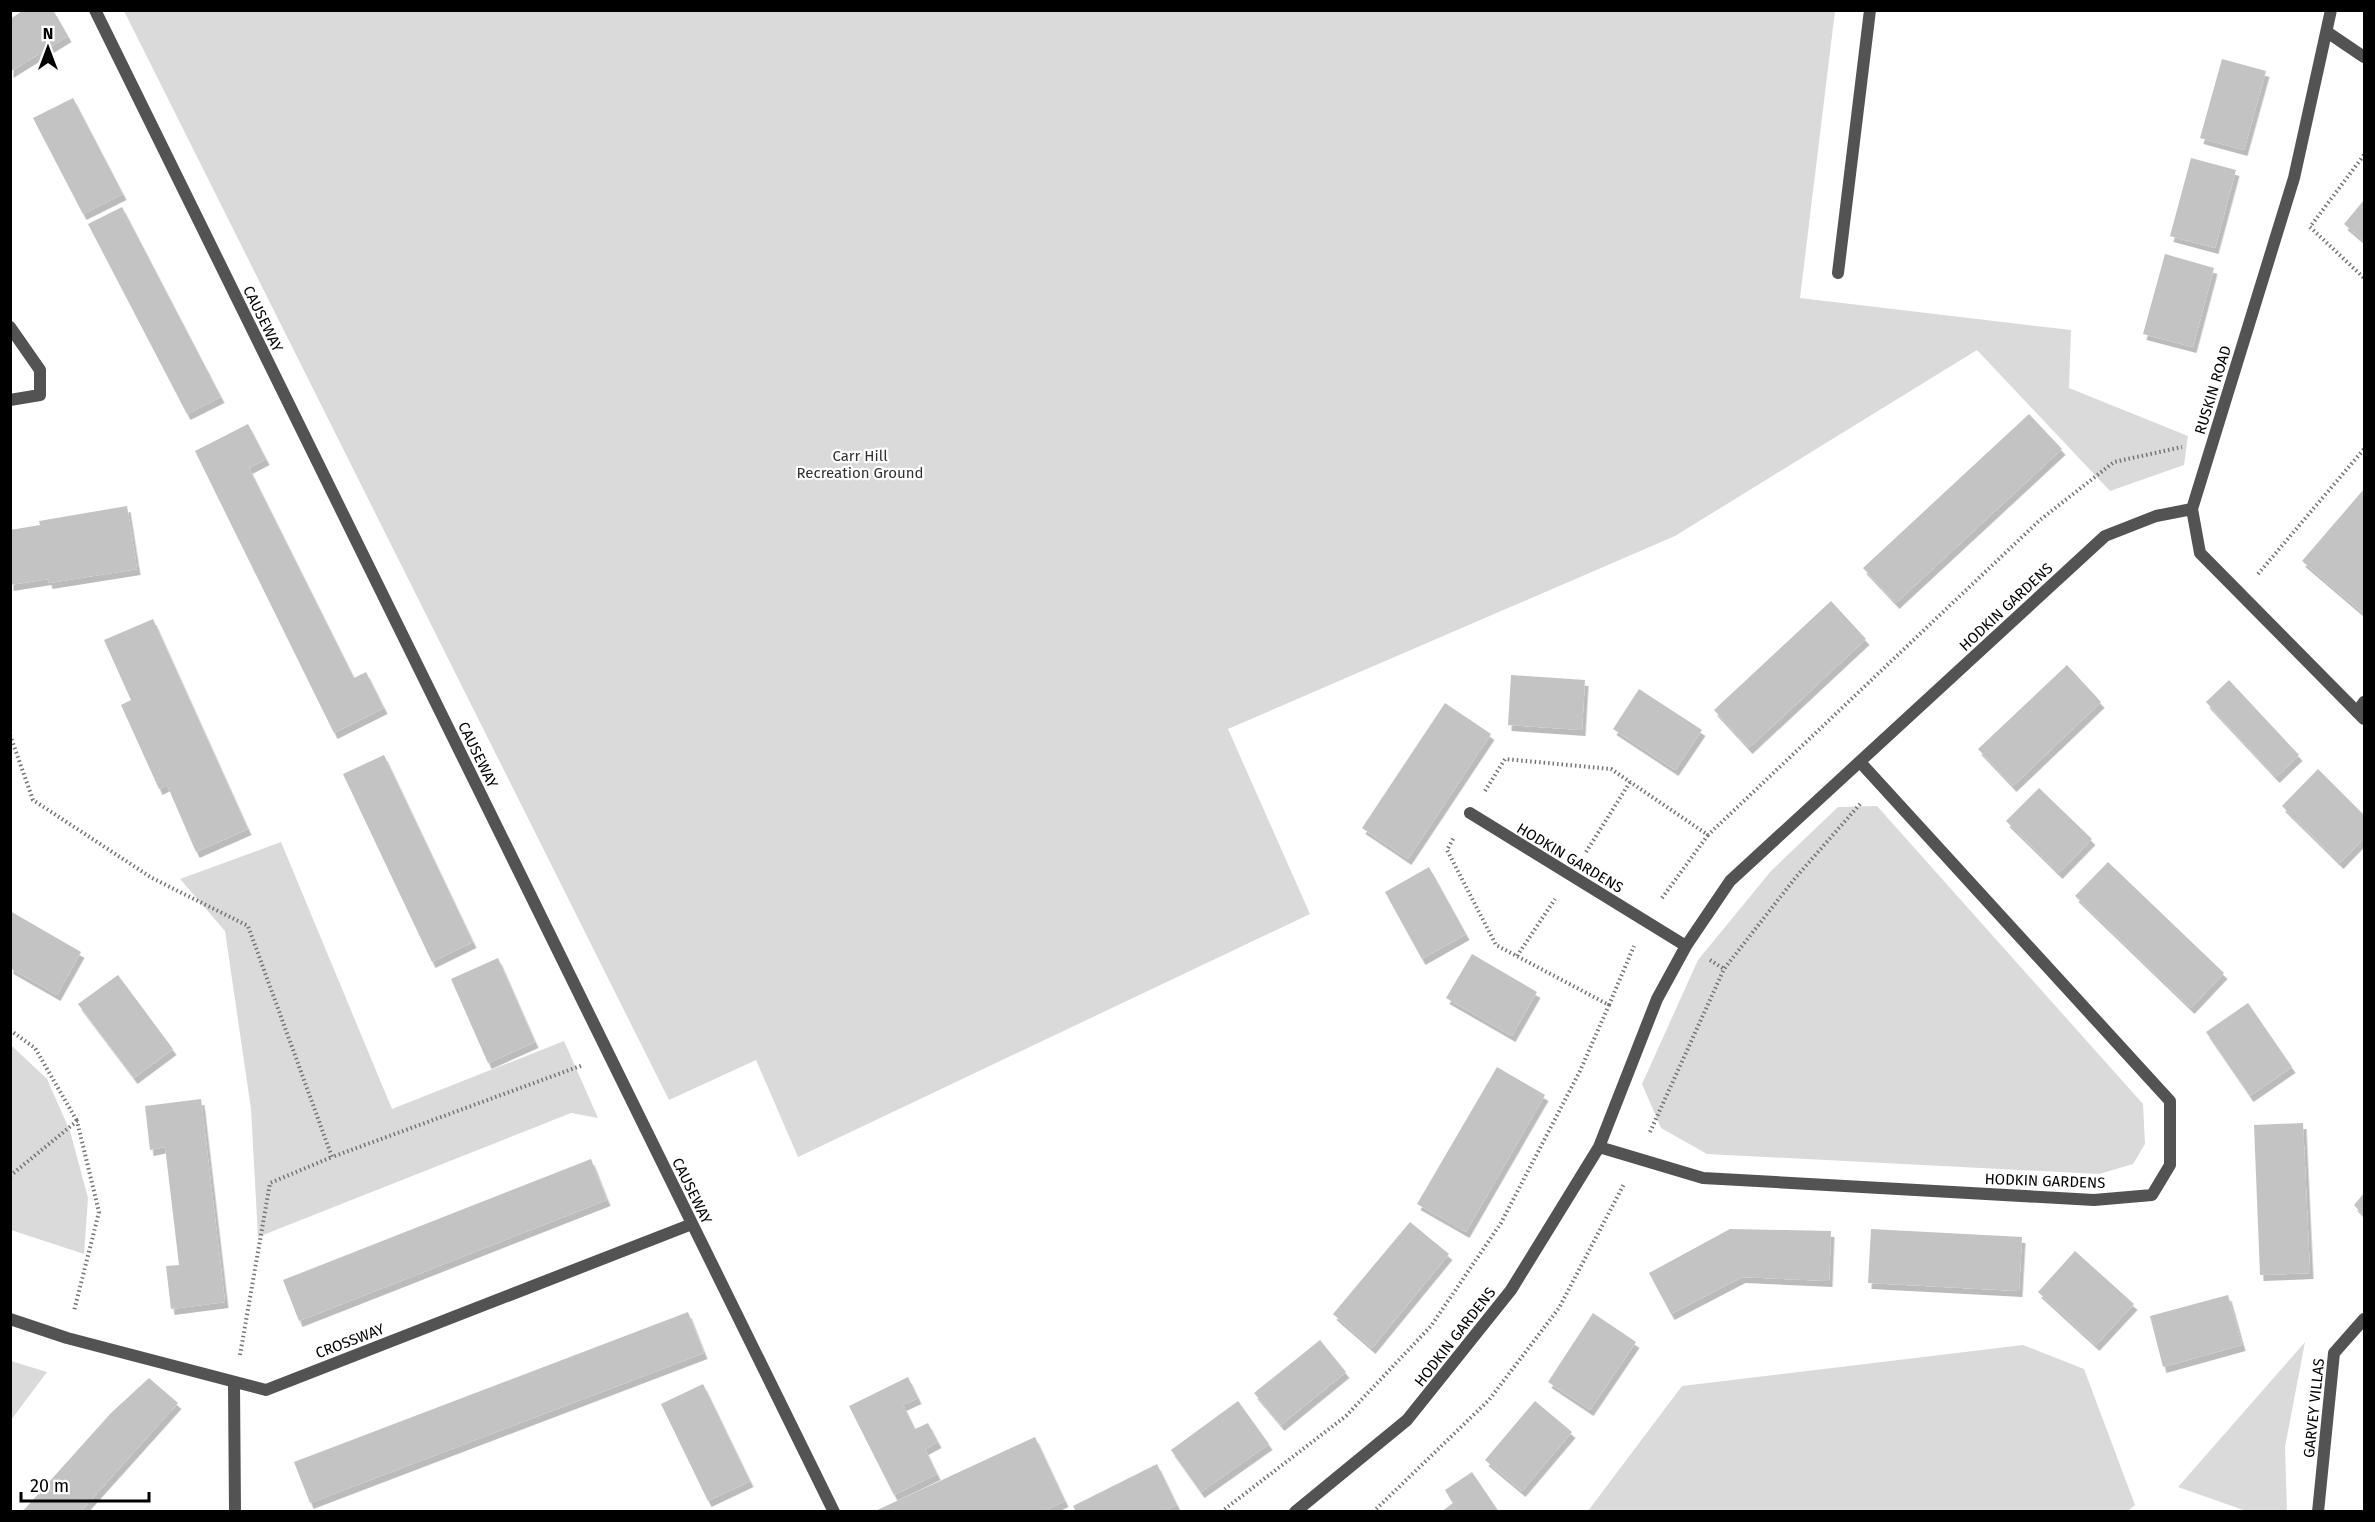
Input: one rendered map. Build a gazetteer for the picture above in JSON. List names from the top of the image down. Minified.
{"streets":{"street":["CAUSEWAY","RUSKIN ROAD","HODKIN GARDENS","CROSSWAY","GARVEY VILLAS"]},"crossings":[["CAUSEWAY","CROSSWAY"],["RUSKIN ROAD","HODKIN GARDENS"]],"parks":["Carr Hill Recreation Ground"],"scale_bar":"20 m","north":"top"}
